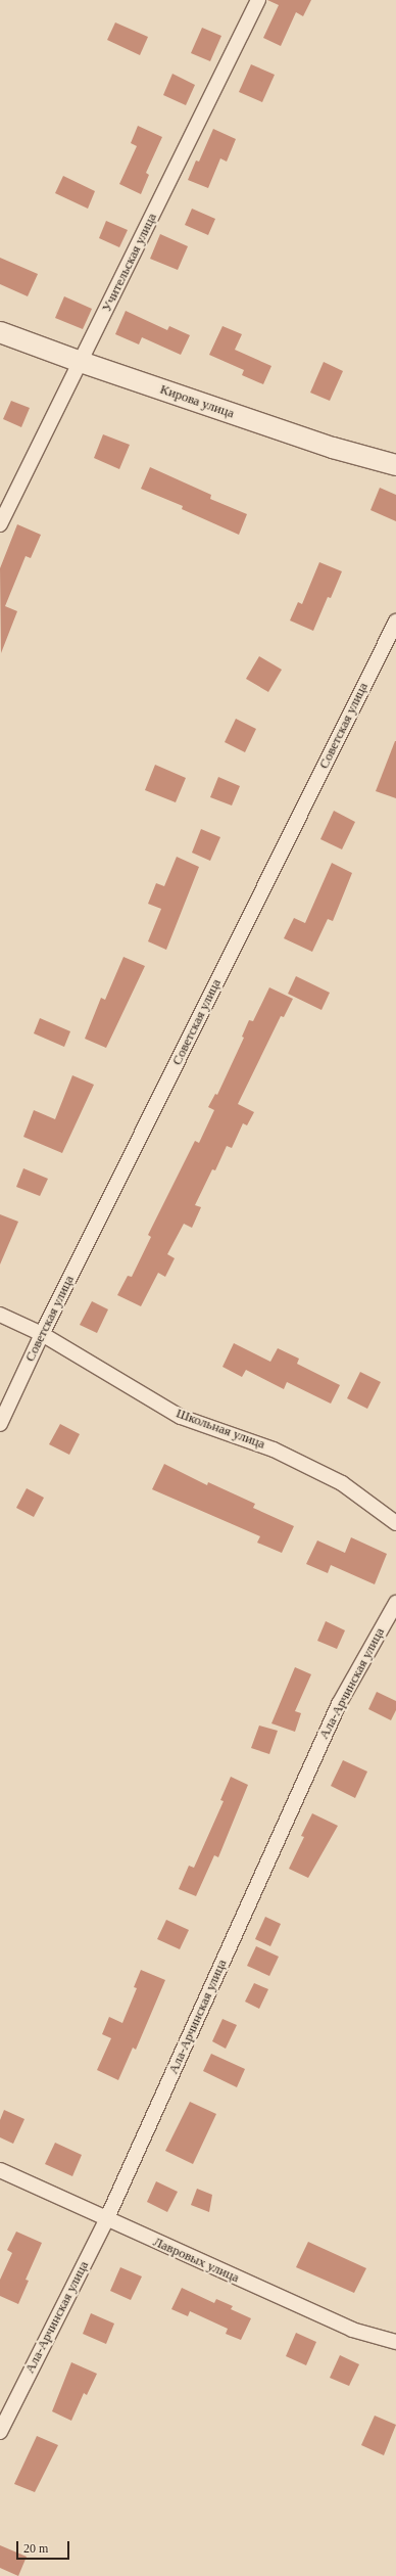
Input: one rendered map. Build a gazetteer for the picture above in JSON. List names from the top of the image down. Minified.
{"streets":{"street":["Учительская улица","Кирова улица","Советская улица","Школьная улица","Ала-Арчинская улица","Лавровых улица"]},"crossings":[["Учительская улица","Кирова улица"],["Советская улица","Школьная улица"],["Ала-Арчинская улица","Лавровых улица"]],"scale_bar":"20 m"}
